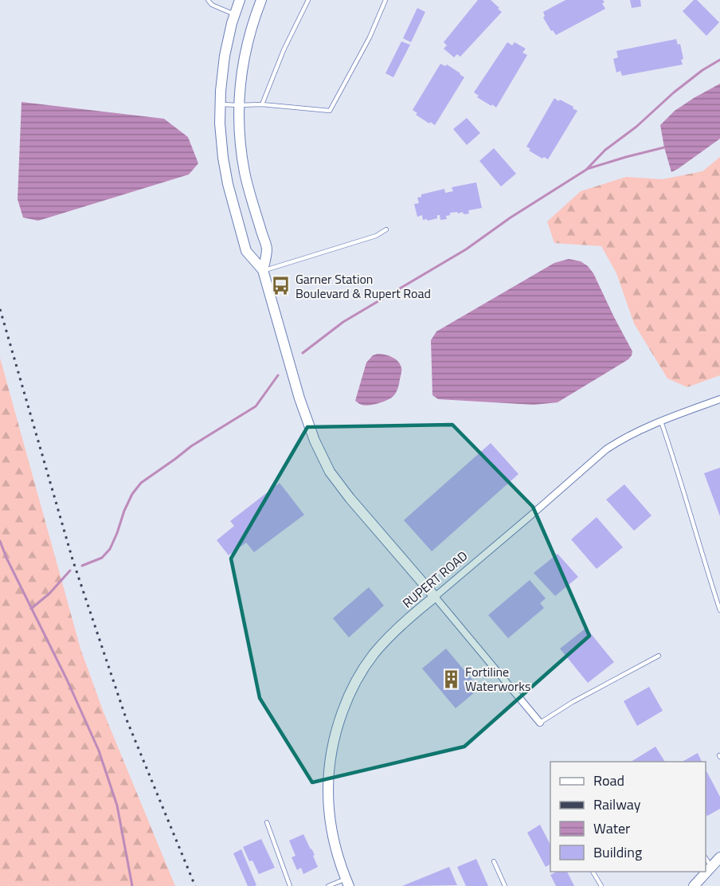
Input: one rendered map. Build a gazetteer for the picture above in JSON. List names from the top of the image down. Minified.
{"streets":{"street":["RUPERT ROAD"]},"places":{"bus stop":["Garner Station Boulevard & Rupert Road"],"building":["Fortiline Waterworks"]},"legend":["Road","Railway","Water","Building"]}
